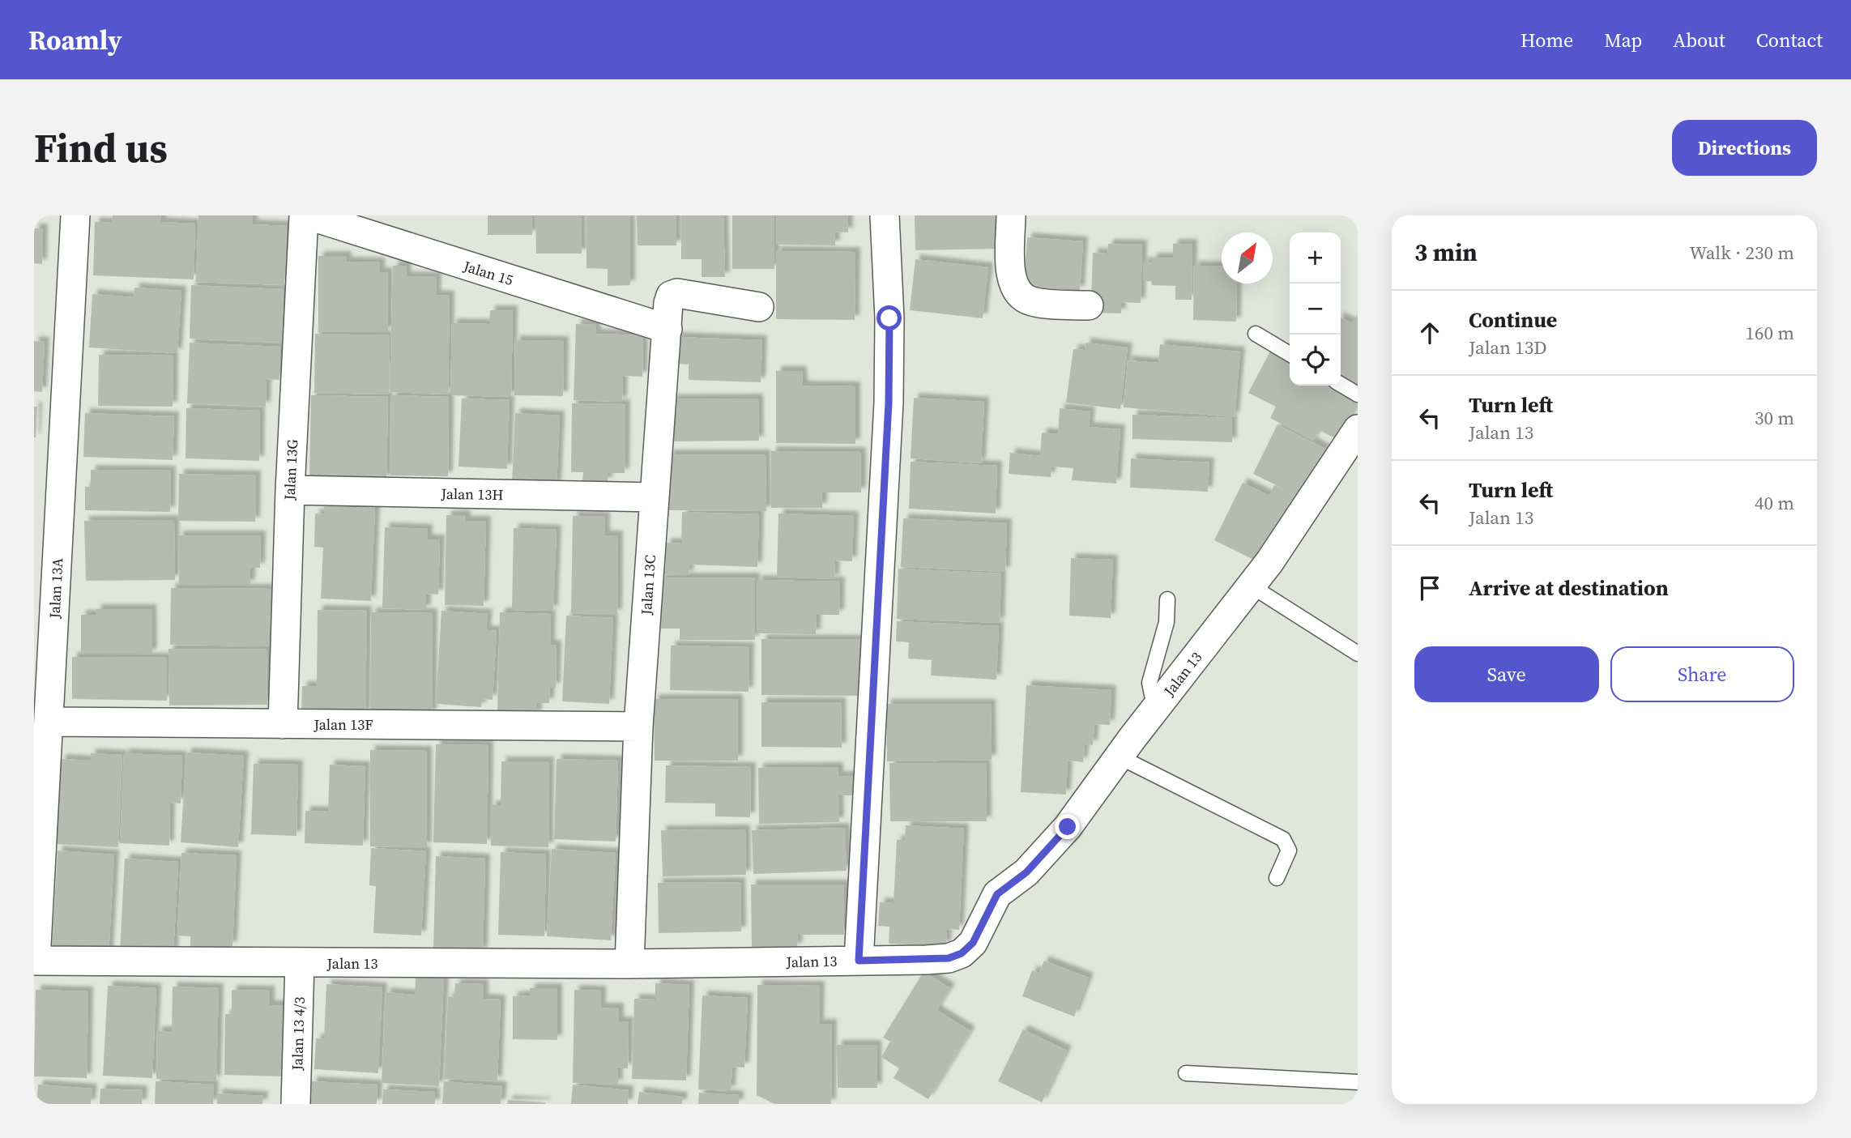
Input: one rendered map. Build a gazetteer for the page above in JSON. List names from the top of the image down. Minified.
{"streets":{"street":["Jalan 15","Jalan 13G","Jalan 13H","Jalan 13C","Jalan 13A","Jalan 13","Jalan 13F","Jalan 13 4/3"]},"crossings":[["Jalan 15","Jalan 13C"],["Jalan 13G","Jalan 13H"],["Jalan 13G","Jalan 13F"],["Jalan 13H","Jalan 13C"],["Jalan 13C","Jalan 13"],["Jalan 13C","Jalan 13F"],["Jalan 13A","Jalan 13"],["Jalan 13A","Jalan 13F"],["Jalan 13","Jalan 13 4/3"]],"north":"top right","page":{"header":"Roamly","nav":["Home","Map","About","Contact"],"buttons":["Directions",["Save","Share"]],"title":"Find us","heading":["3 min","Walk · 230 m"],"map_buttons":["+","−"],"list":[["Continue","Jalan 13D","160 m"],["Turn left","Jalan 13","30 m"],["Turn left","Jalan 13","40 m"],"Arrive at destination"]}}
